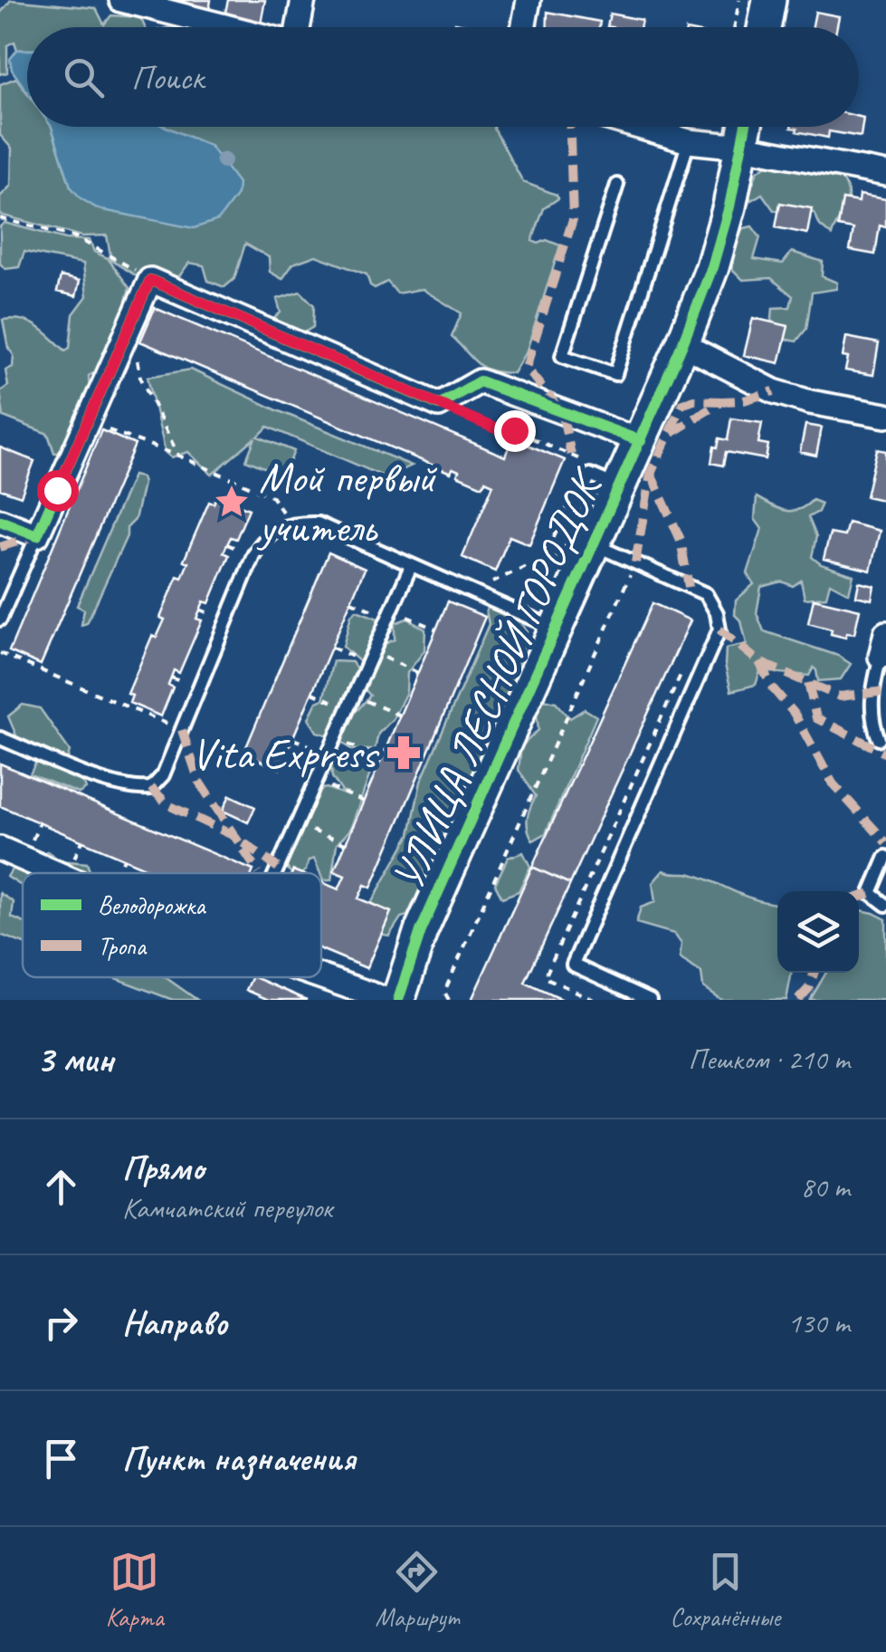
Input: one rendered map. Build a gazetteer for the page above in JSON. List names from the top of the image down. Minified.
{"streets":{"street":["УЛИЦА ЛЕСНОЙ ГОРОДОК"]},"places":{"place":["Мой первый учитель"],"pharmacy":["Vita Express"]},"legend":["Велодорожка","Тропа"],"page":{"search":"Поиск","heading":["3 мин","Пешком · 210 m"],"list":[["Прямо","Камчатский переулок","80 m"],["Направо","130 m"],"Пункт назначения"],"nav":["Карта","Маршрут","Сохранённые"]}}
